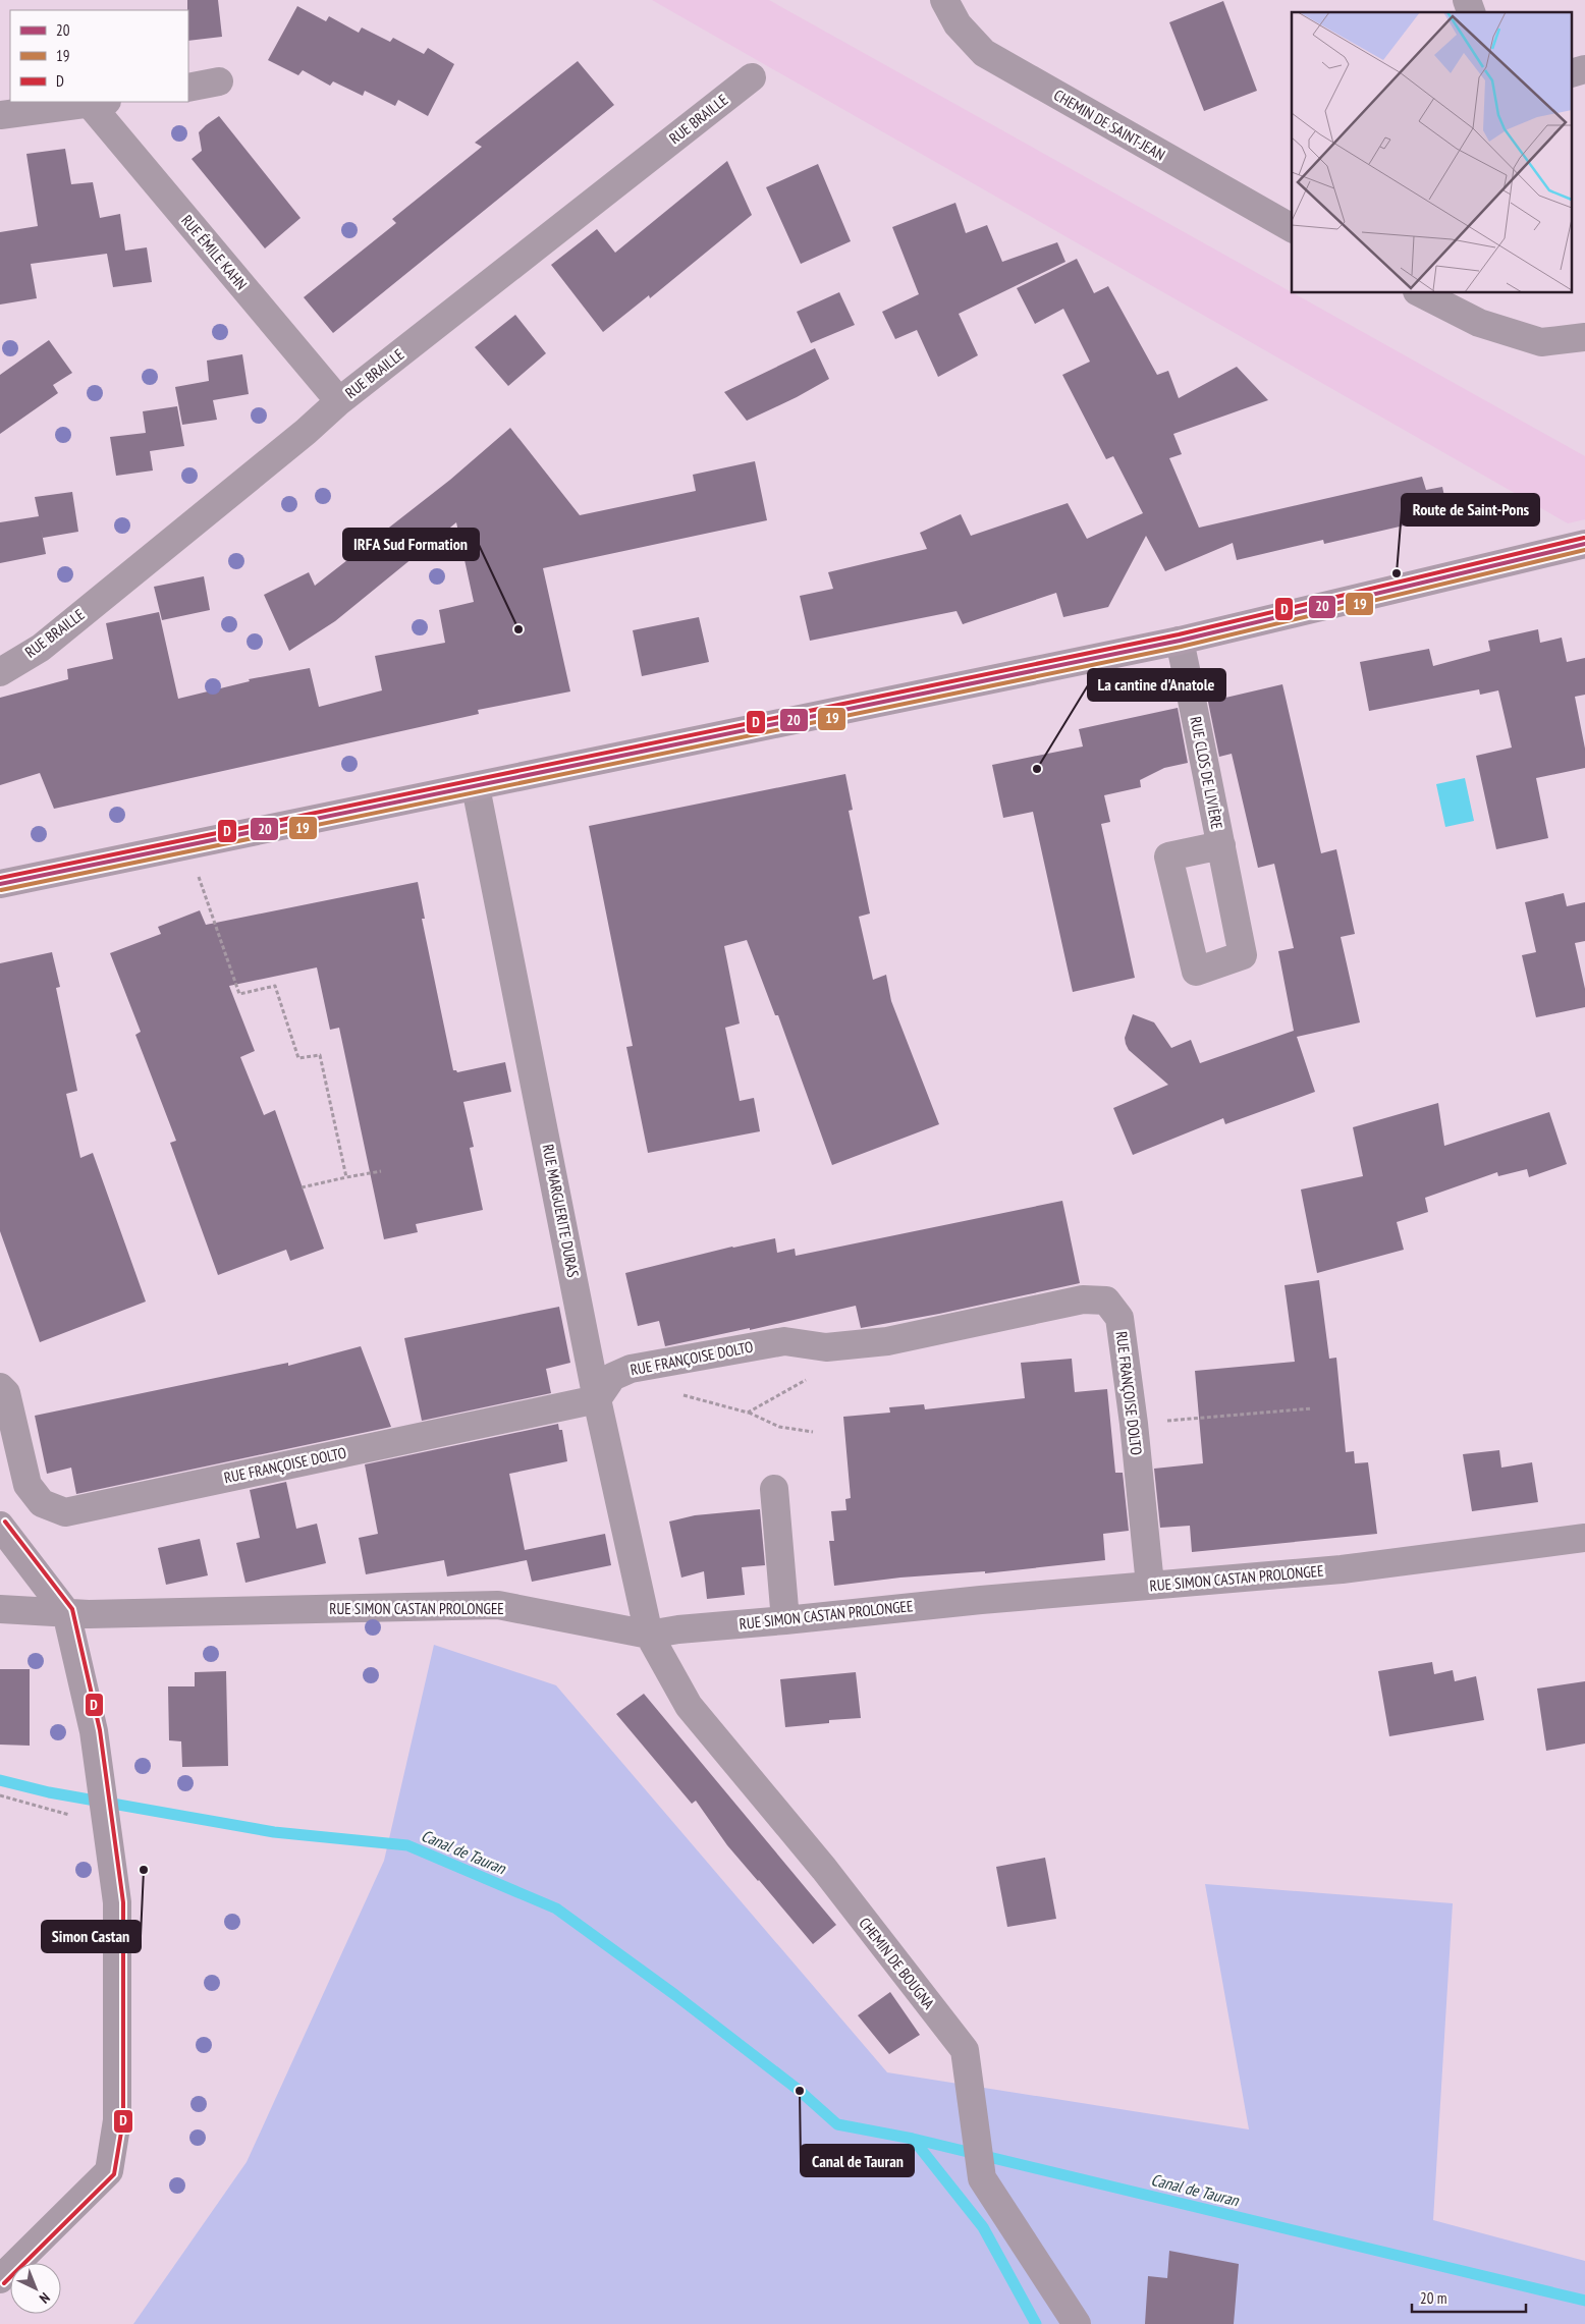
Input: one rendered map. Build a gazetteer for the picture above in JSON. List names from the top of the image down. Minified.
{"streets":{"street":["RUE BRAILLE","CHEMIN DE SAINT-JEAN","RUE ÉMILE KAHN","RUE CLOS DE LIVIÈRE","RUE MARGUERITE DURAS","RUE FRANÇOISE DOLTO","RUE SIMON CASTAN PROLONGEE","CHEMIN DE BOUGNA"]},"crossings":[["RUE BRAILLE","RUE ÉMILE KAHN"],["RUE MARGUERITE DURAS","RUE FRANÇOISE DOLTO"],["RUE MARGUERITE DURAS","RUE SIMON CASTAN PROLONGEE"],["RUE MARGUERITE DURAS","CHEMIN DE BOUGNA"],["RUE FRANÇOISE DOLTO","RUE SIMON CASTAN PROLONGEE"],["RUE SIMON CASTAN PROLONGEE","CHEMIN DE BOUGNA"]],"water":["Canal de Tauran"],"places":["Route de Saint-Pons","IRFA Sud Formation","La cantine d'Anatole","Simon Castan","Canal de Tauran"],"lines":["transit line D","transit line 20","transit line 19"],"legend":["20","19","D"],"scale_bar":"20 m","north":"bottom right"}
